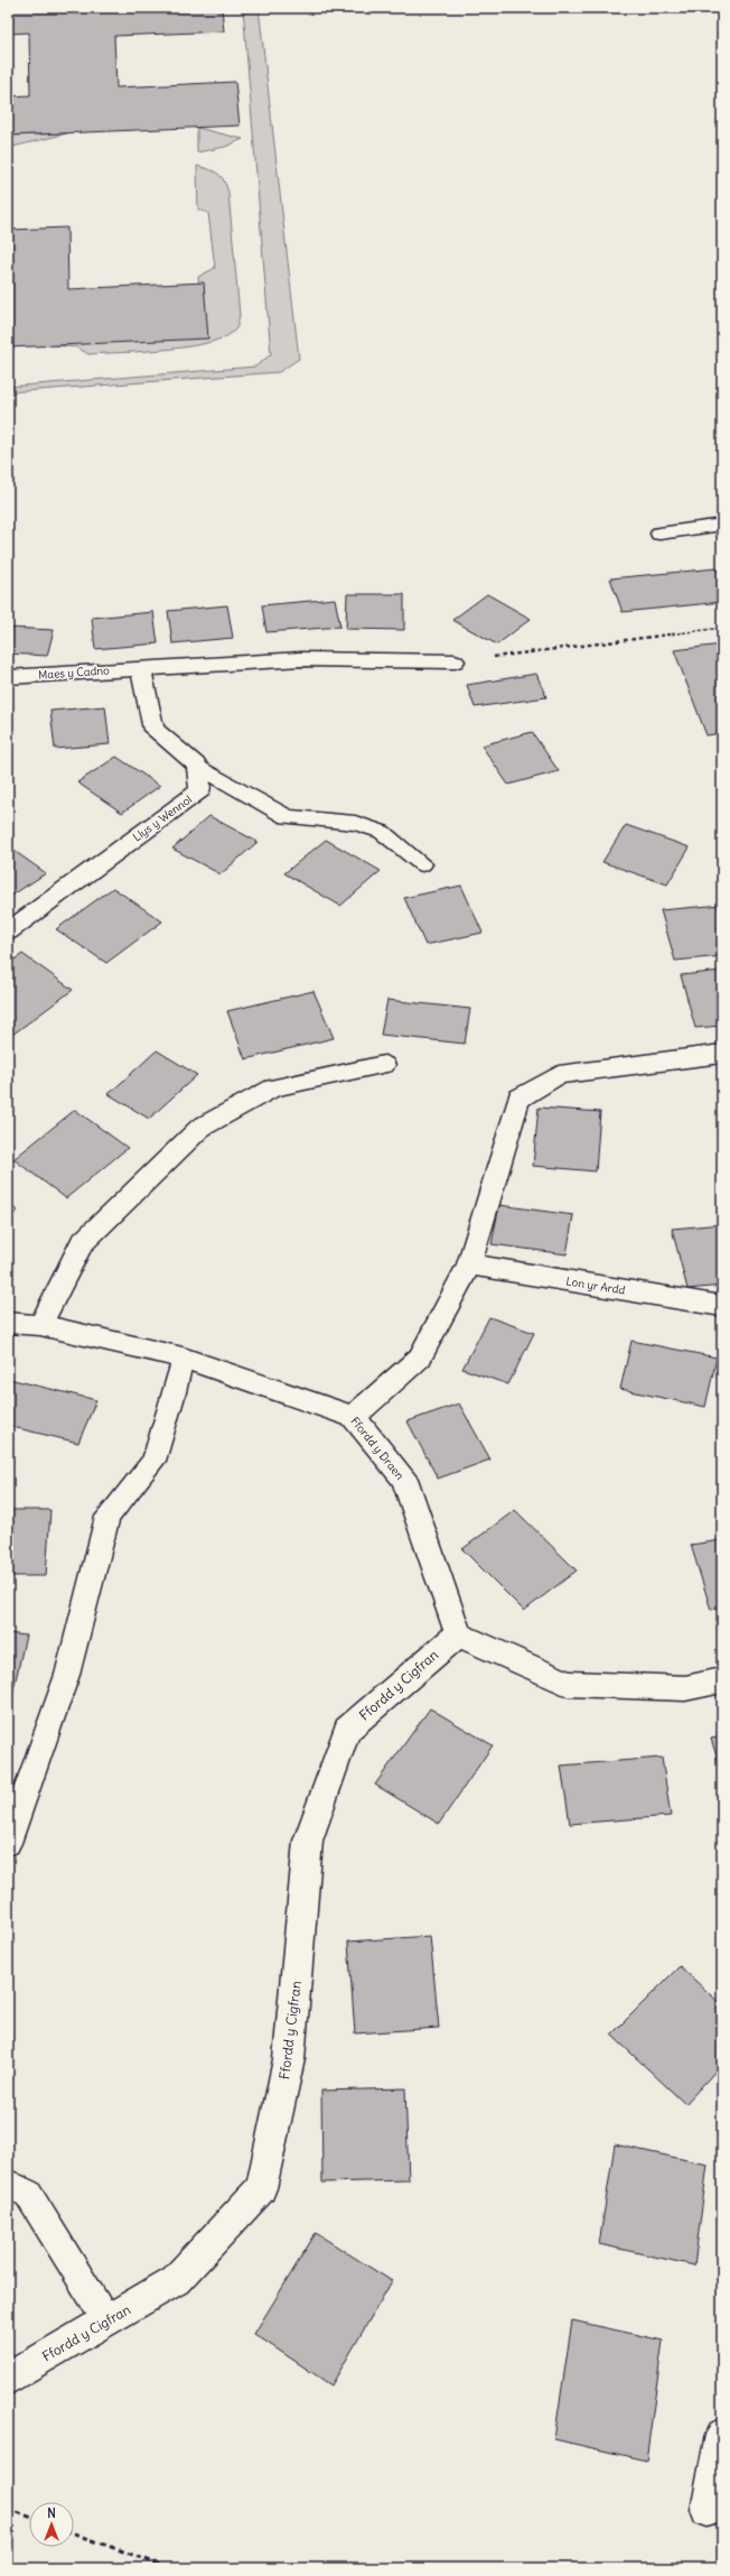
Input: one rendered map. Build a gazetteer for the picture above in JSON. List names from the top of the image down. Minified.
{"streets":{"street":["Maes y Cadno","Llys y Wennol","Lon yr Ardd","Ffordd y Draen","Ffordd y Cigfran"]},"crossings":[["Ffordd y Draen","Ffordd y Cigfran"]],"north":"top"}
